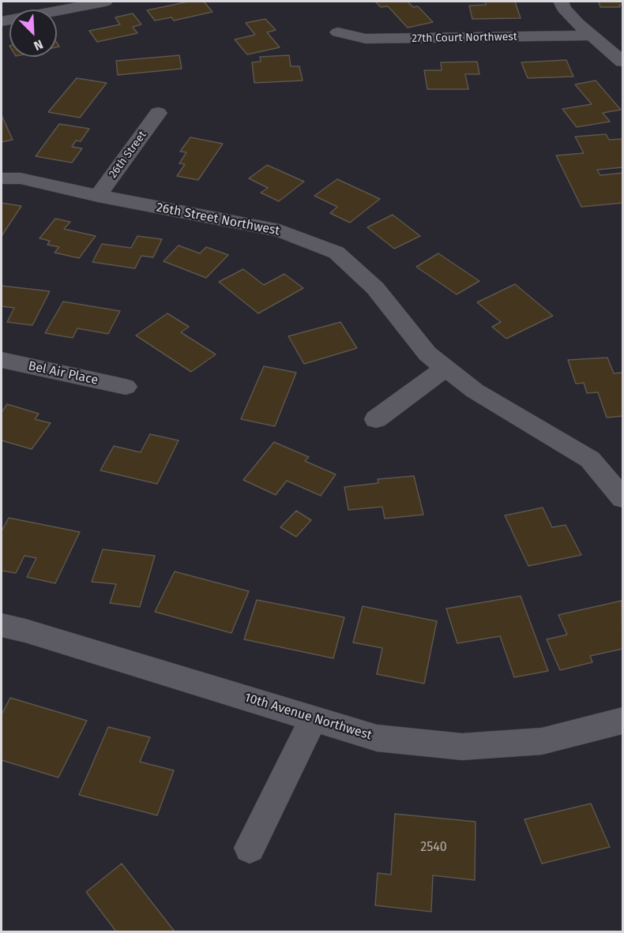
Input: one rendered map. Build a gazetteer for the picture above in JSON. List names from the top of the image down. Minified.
{"streets":{"street":["27th Court Northwest","26th Street","26th Street Northwest","Bel Air Place","10th Avenue Northwest"]},"crossings":[["26th Street","26th Street Northwest"]],"house_numbers":["2540"],"north":"bottom right"}
